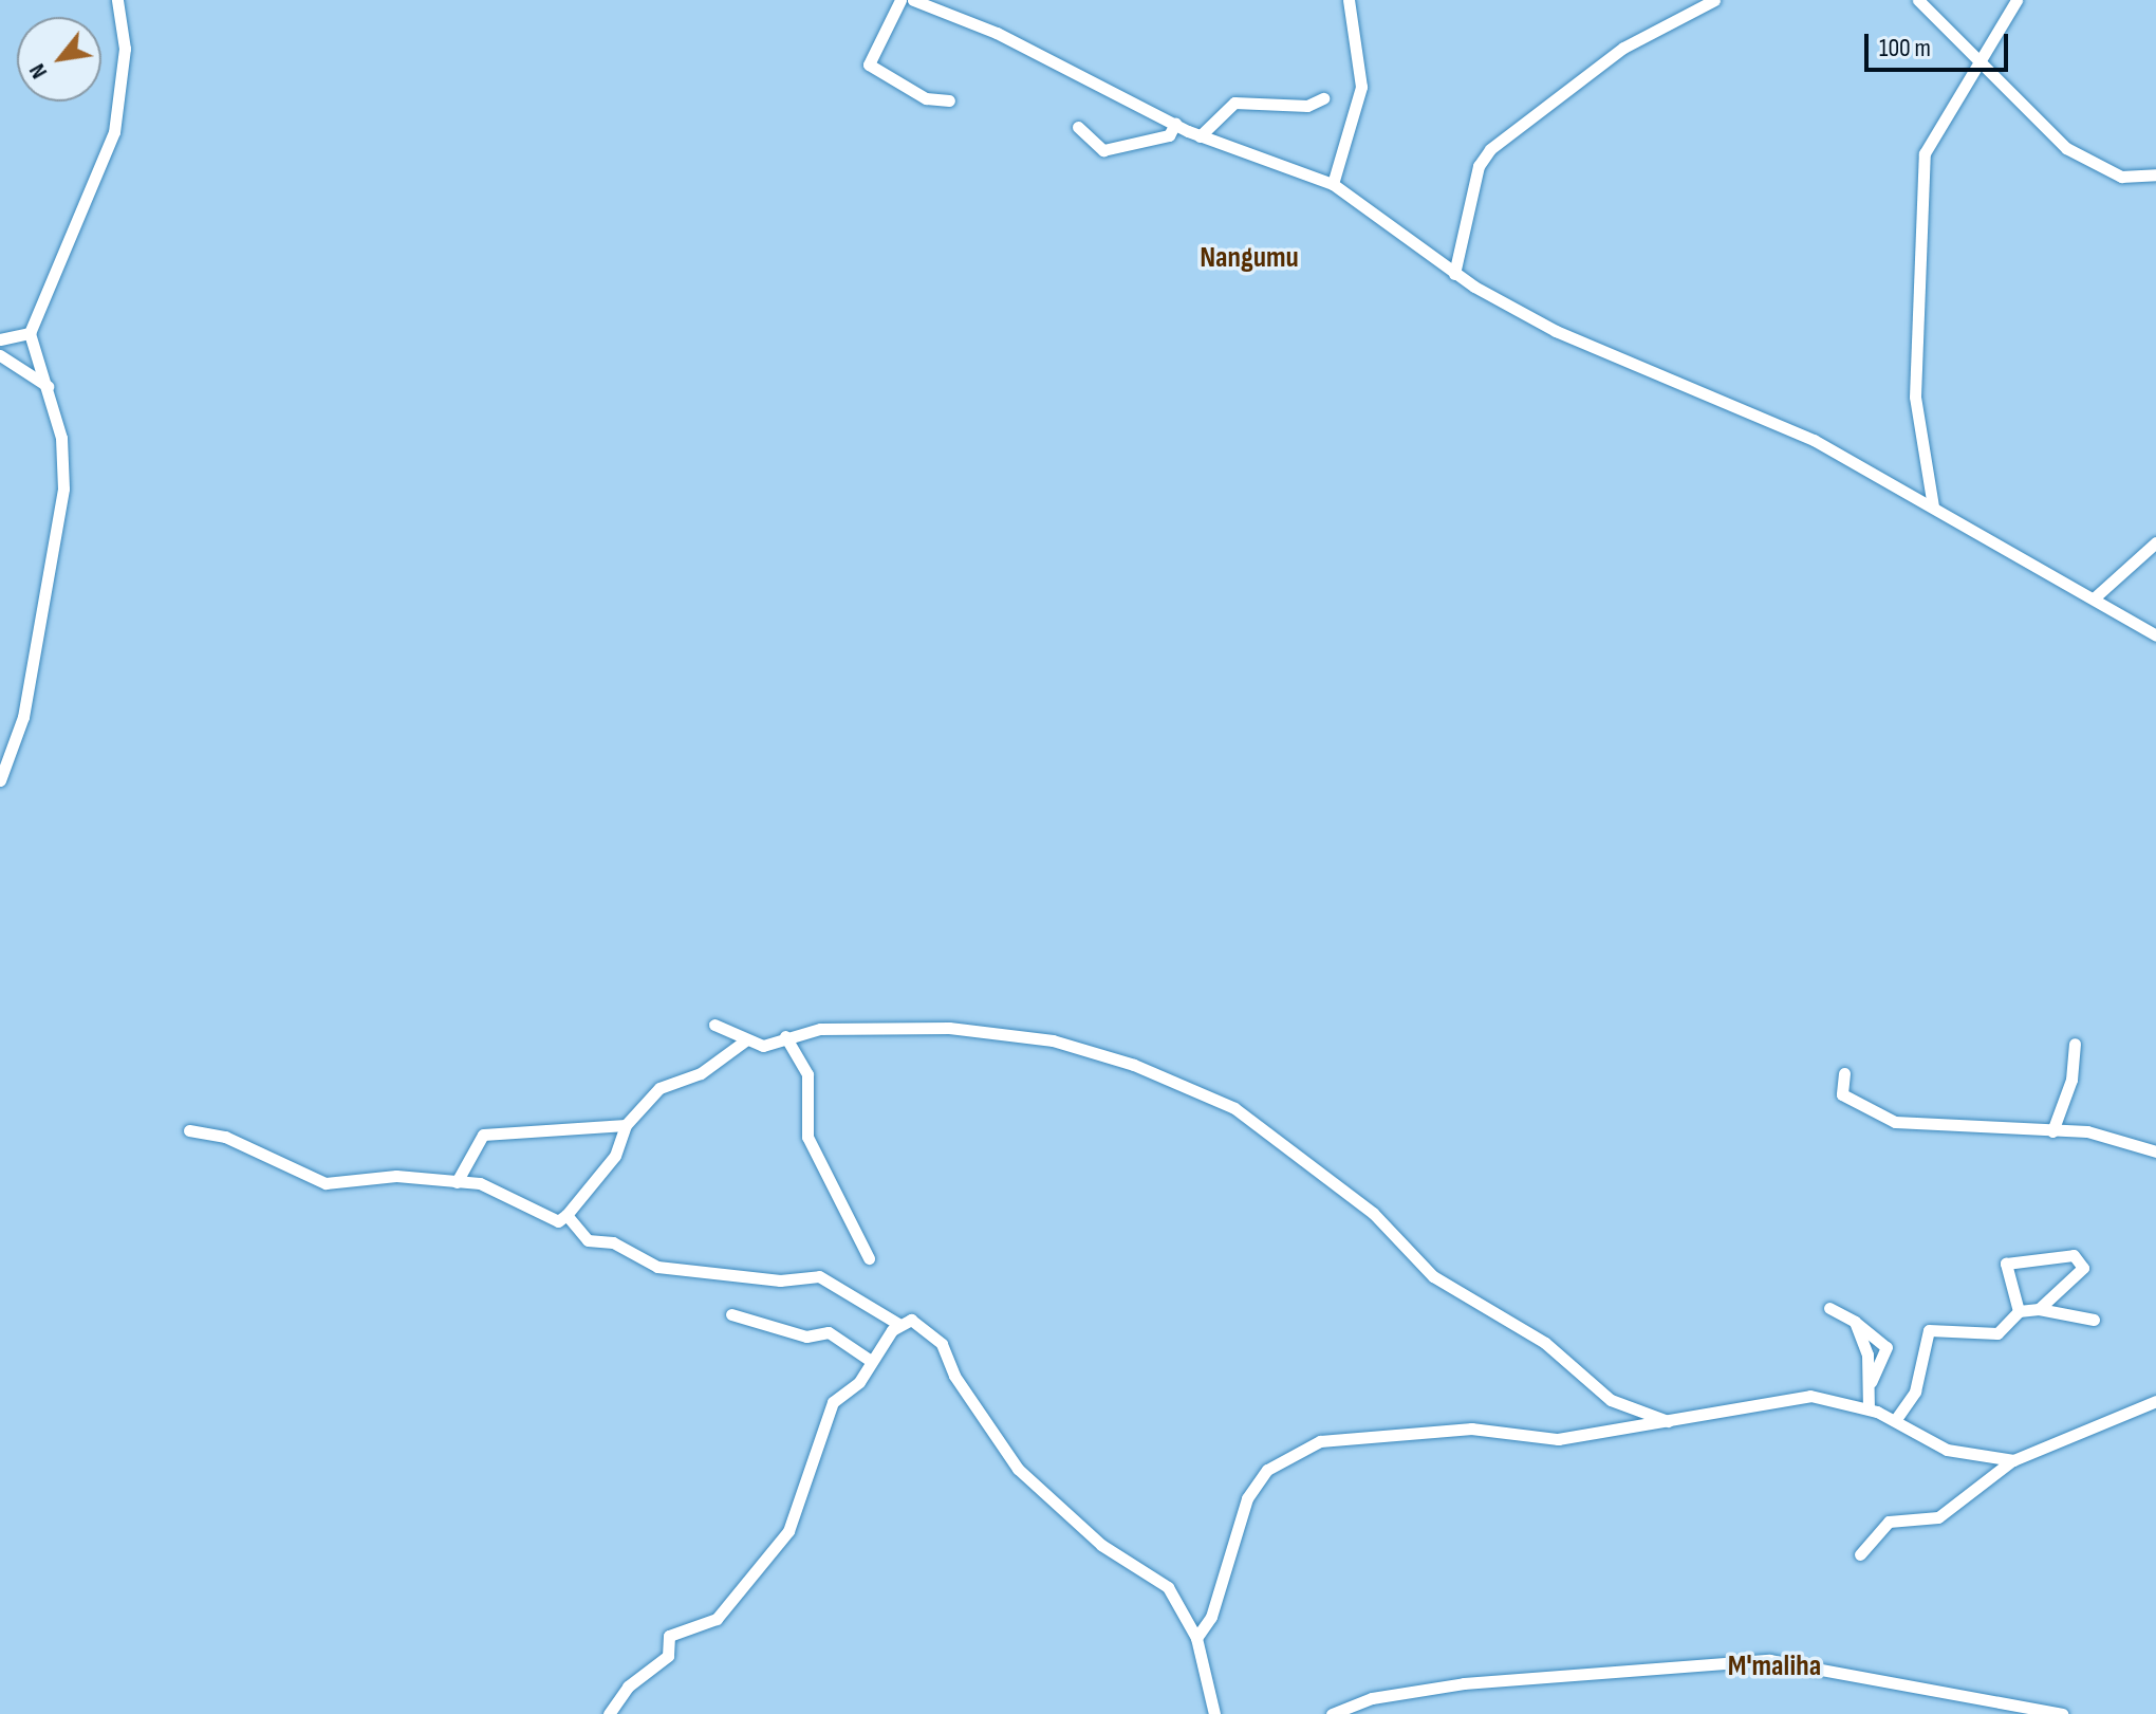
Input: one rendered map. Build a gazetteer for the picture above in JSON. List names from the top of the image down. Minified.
{"districts":["Nangumu","M'maliha"],"scale_bar":"100 m","north":"bottom left"}
